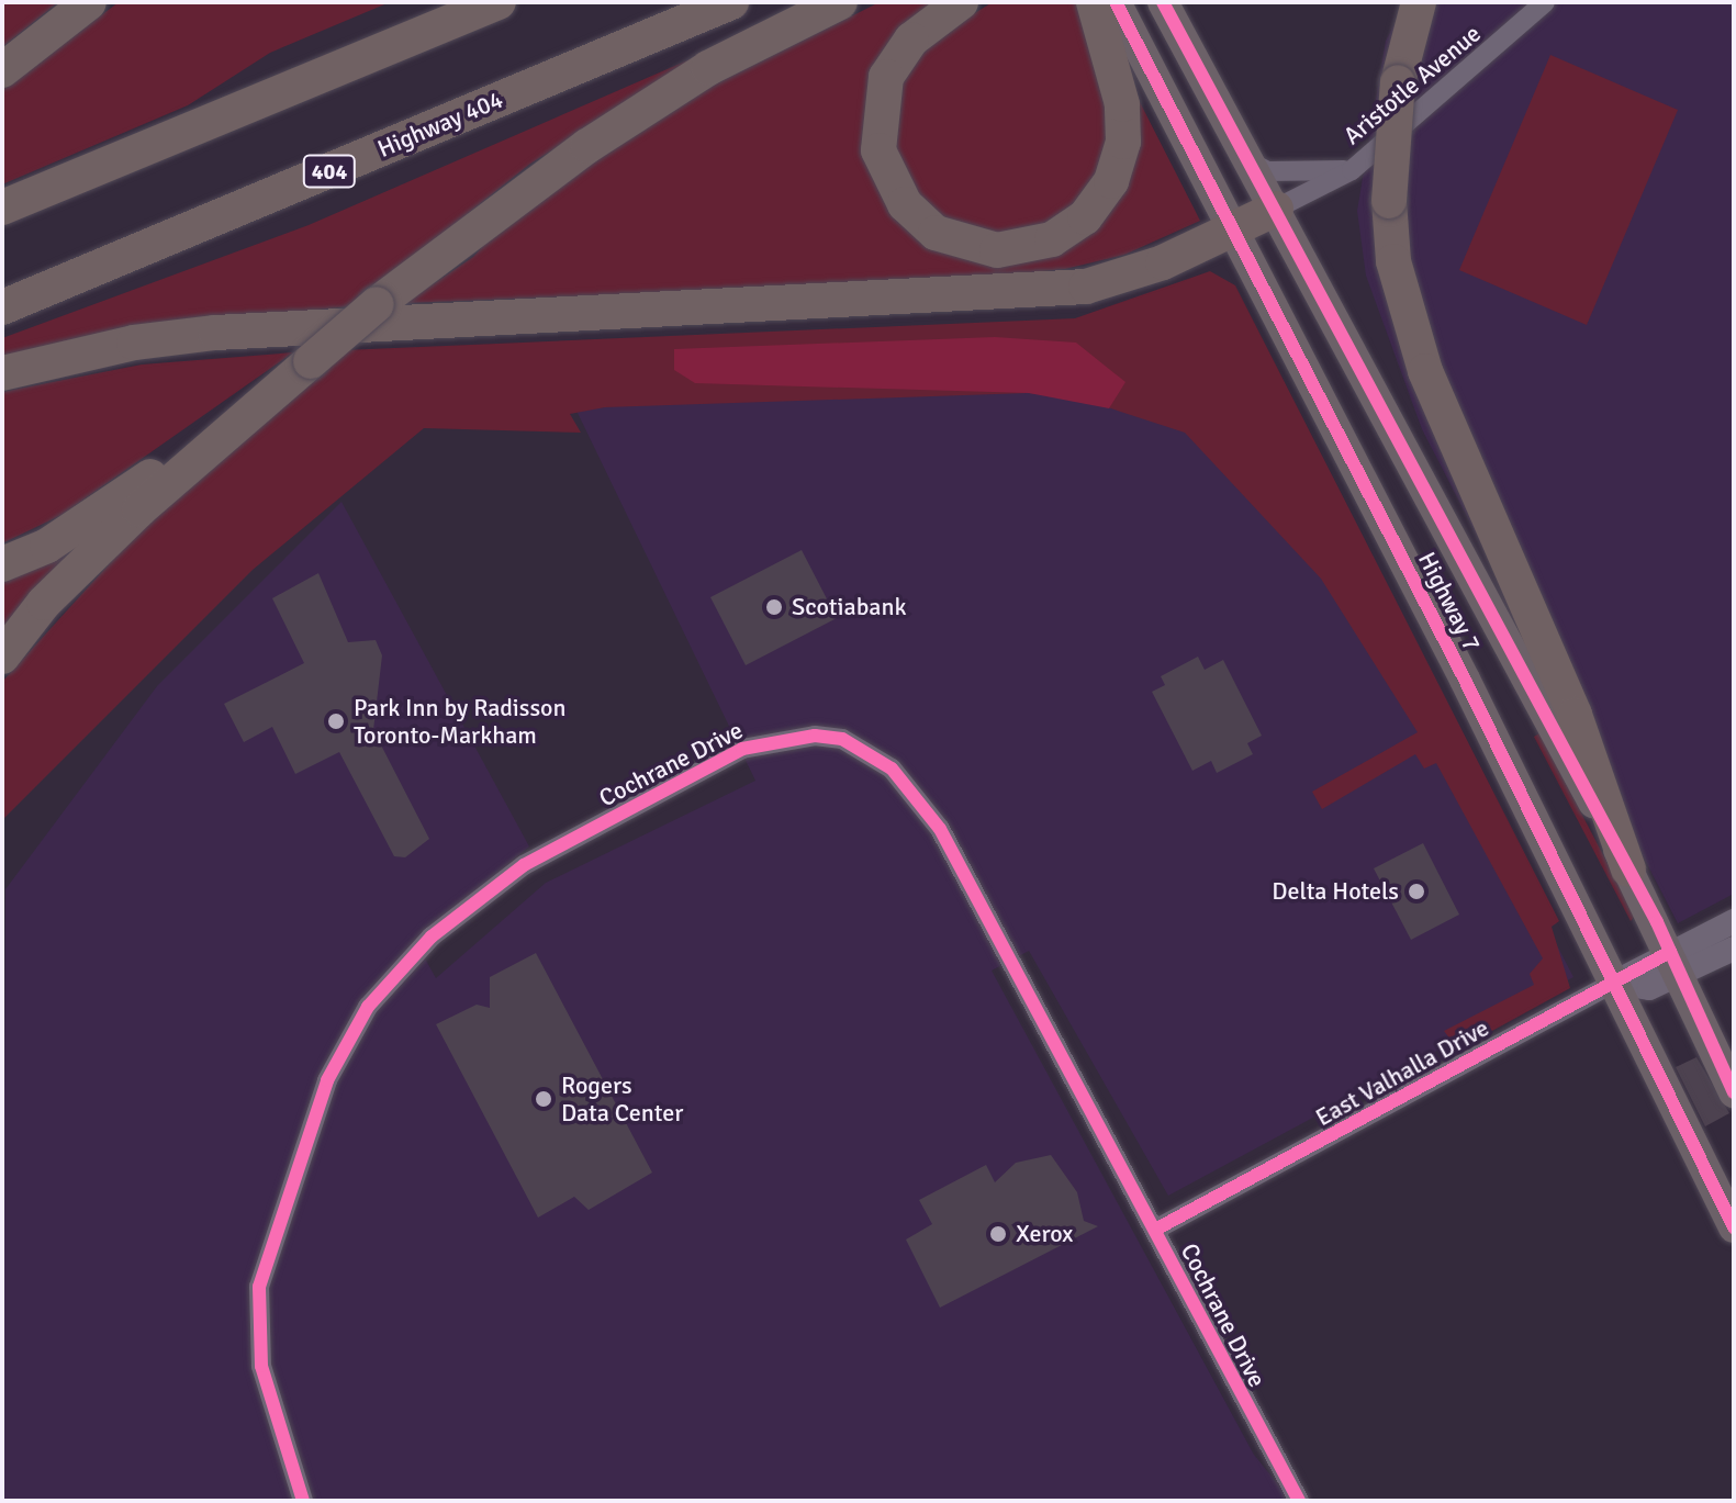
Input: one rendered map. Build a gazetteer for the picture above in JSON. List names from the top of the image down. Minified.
{"streets":{"highway":["Highway 404","404"],"main road":["Highway 7"],"street":["Aristotle Avenue","Cochrane Drive","East Valhalla Drive"]},"crossings":[["Aristotle Avenue","Highway 7"],["Highway 7","East Valhalla Drive"],["Cochrane Drive","East Valhalla Drive"]],"places":["Scotiabank","Park Inn by Radisson Toronto-Markham","Delta Hotels","Rogers Data Center","Xerox"]}
